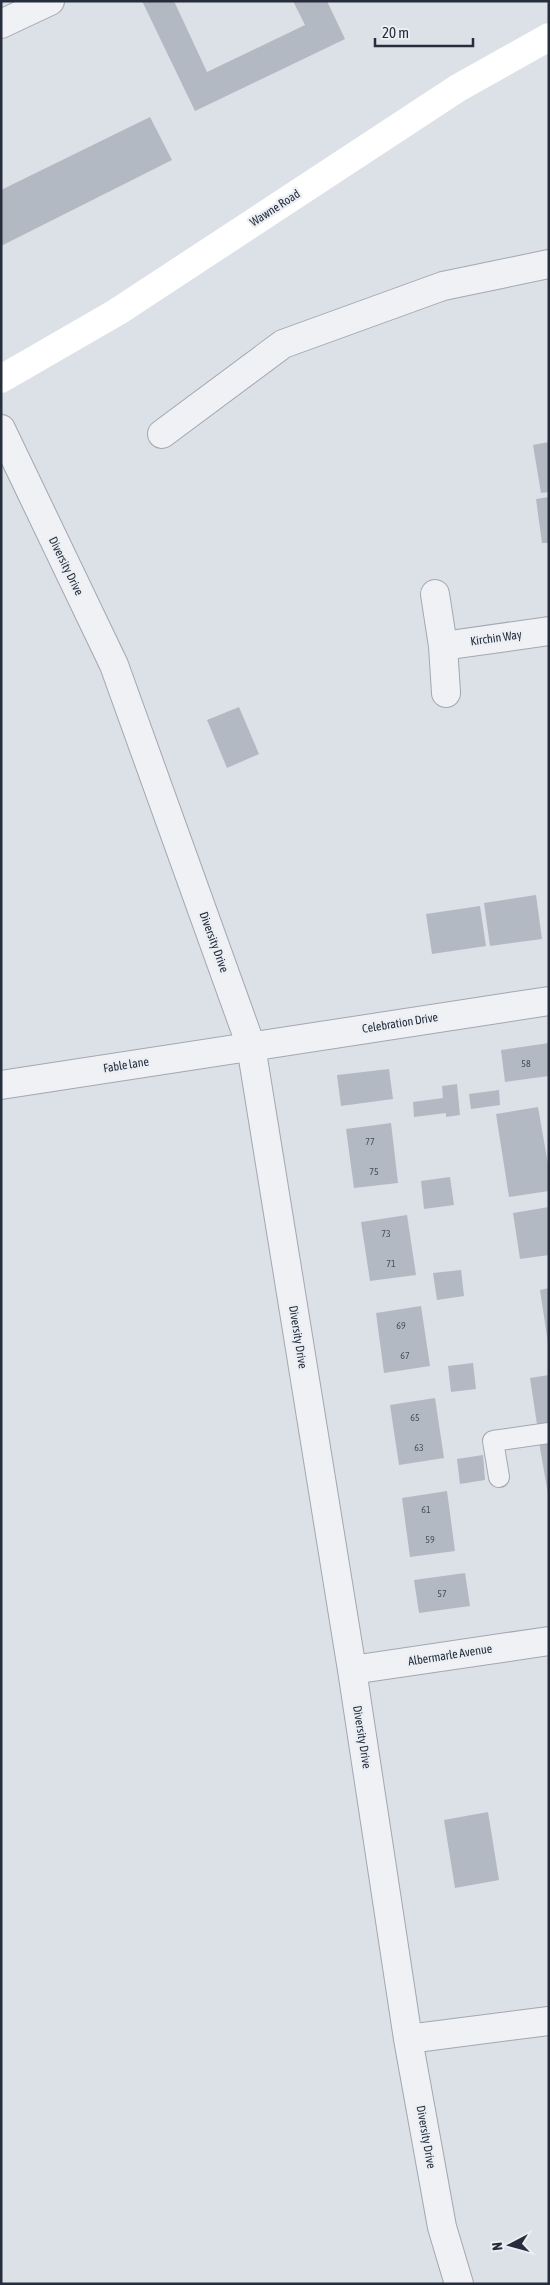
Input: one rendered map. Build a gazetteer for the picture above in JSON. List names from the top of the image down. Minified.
{"streets":{"street":["Wawne Road","Diversity Drive","Kirchin Way","Celebration Drive","Fable lane","Albermarle Avenue"]},"crossings":[["Diversity Drive","Celebration Drive"],["Diversity Drive","Fable lane"],["Diversity Drive","Albermarle Avenue"],["Celebration Drive","Fable lane"]],"house_numbers":["58","77","75","73","71","69","67","65","63","61","59","57"],"scale_bar":"20 m","north":"left"}
